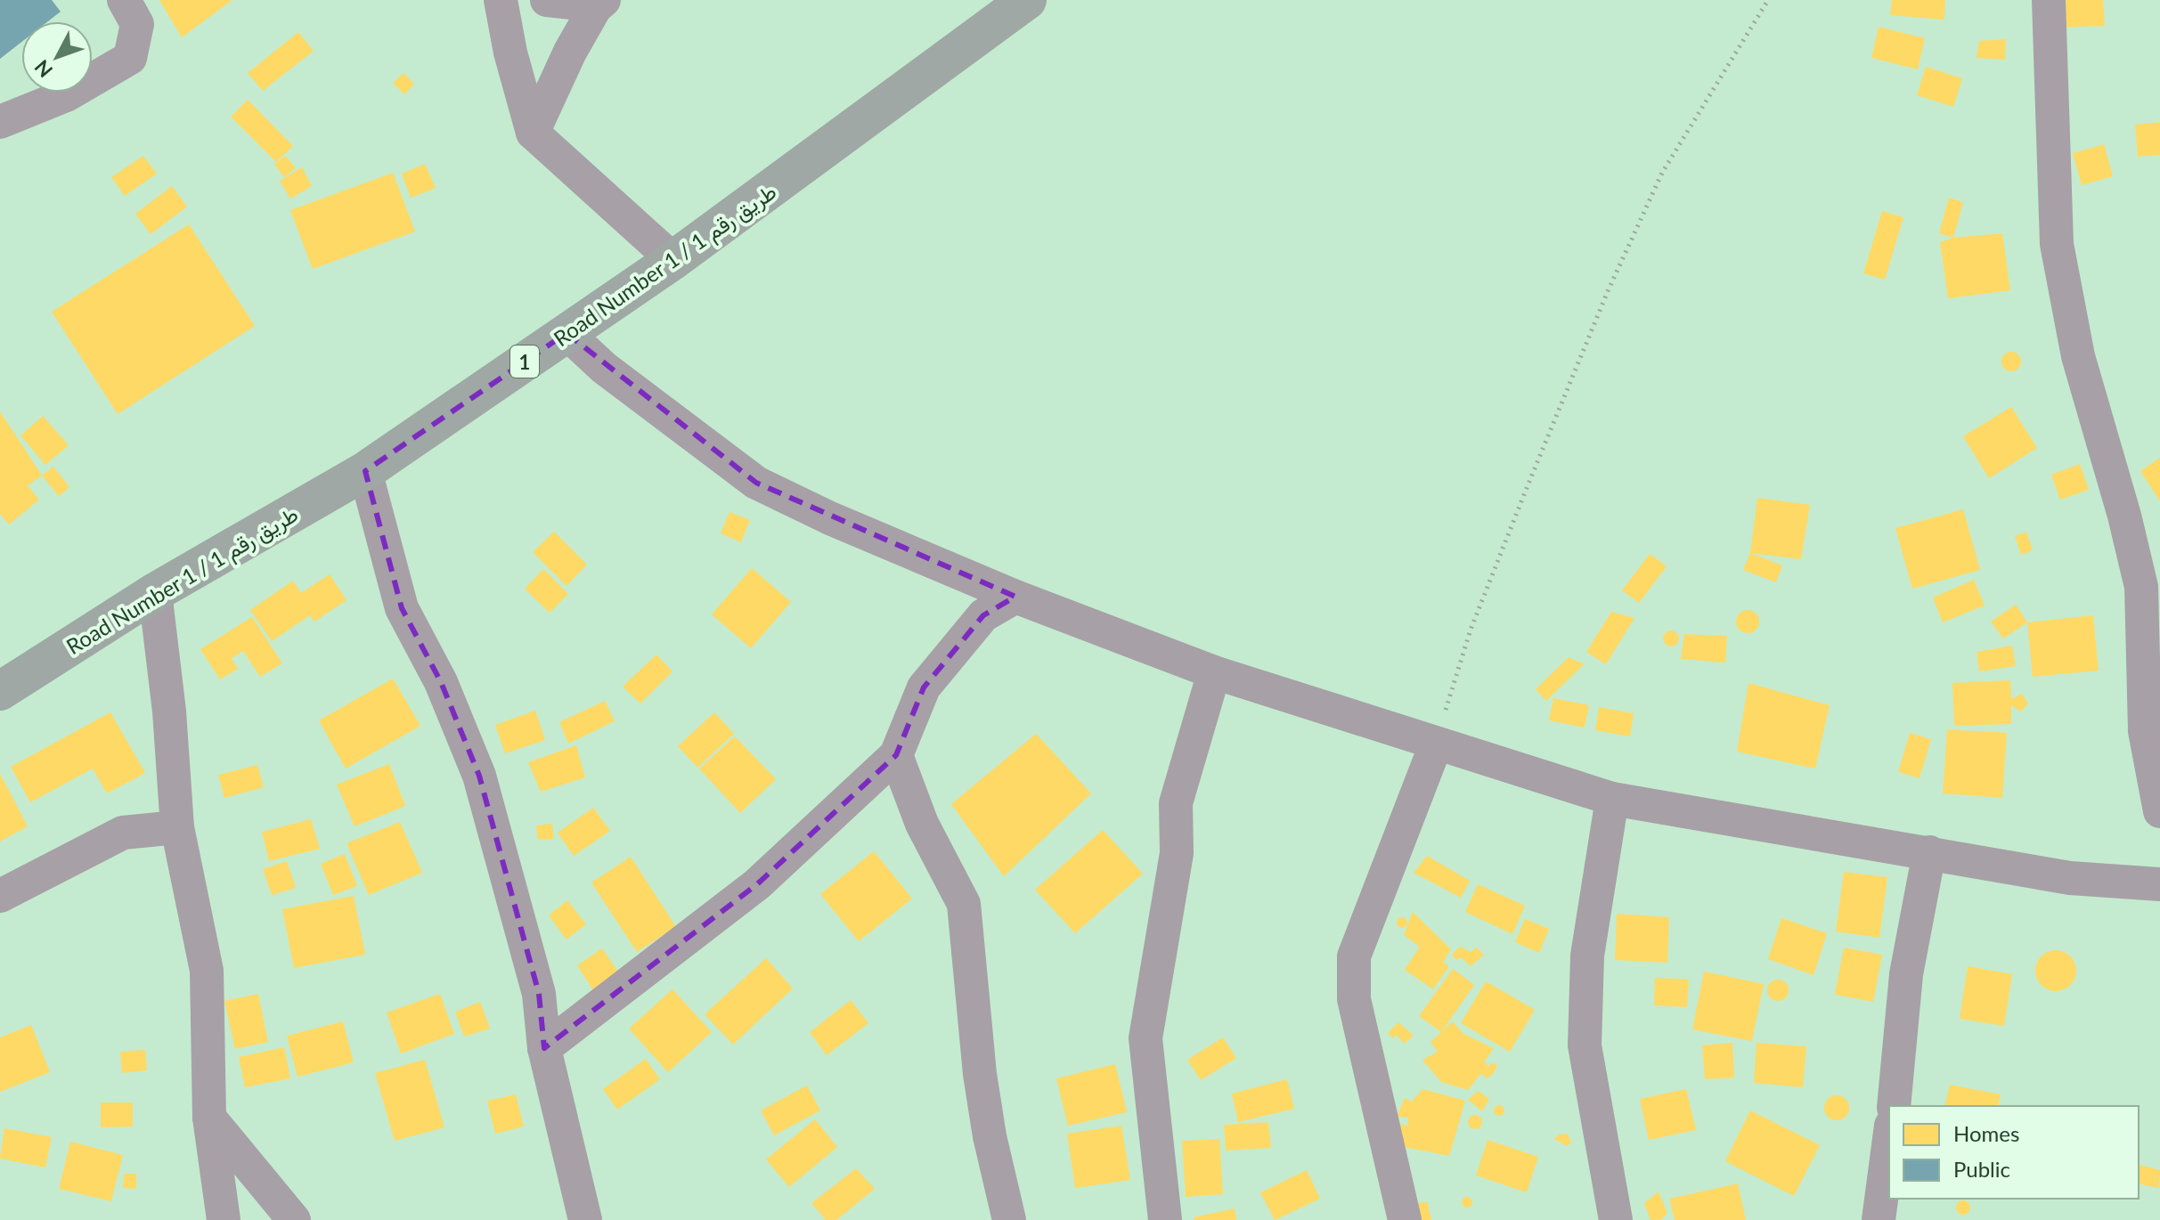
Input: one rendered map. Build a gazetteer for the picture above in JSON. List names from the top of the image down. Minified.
{"streets":{"highway":["Road Number 1 / طريق رقم 1","1"]},"legend":["Homes","Public"],"north":"bottom left"}
